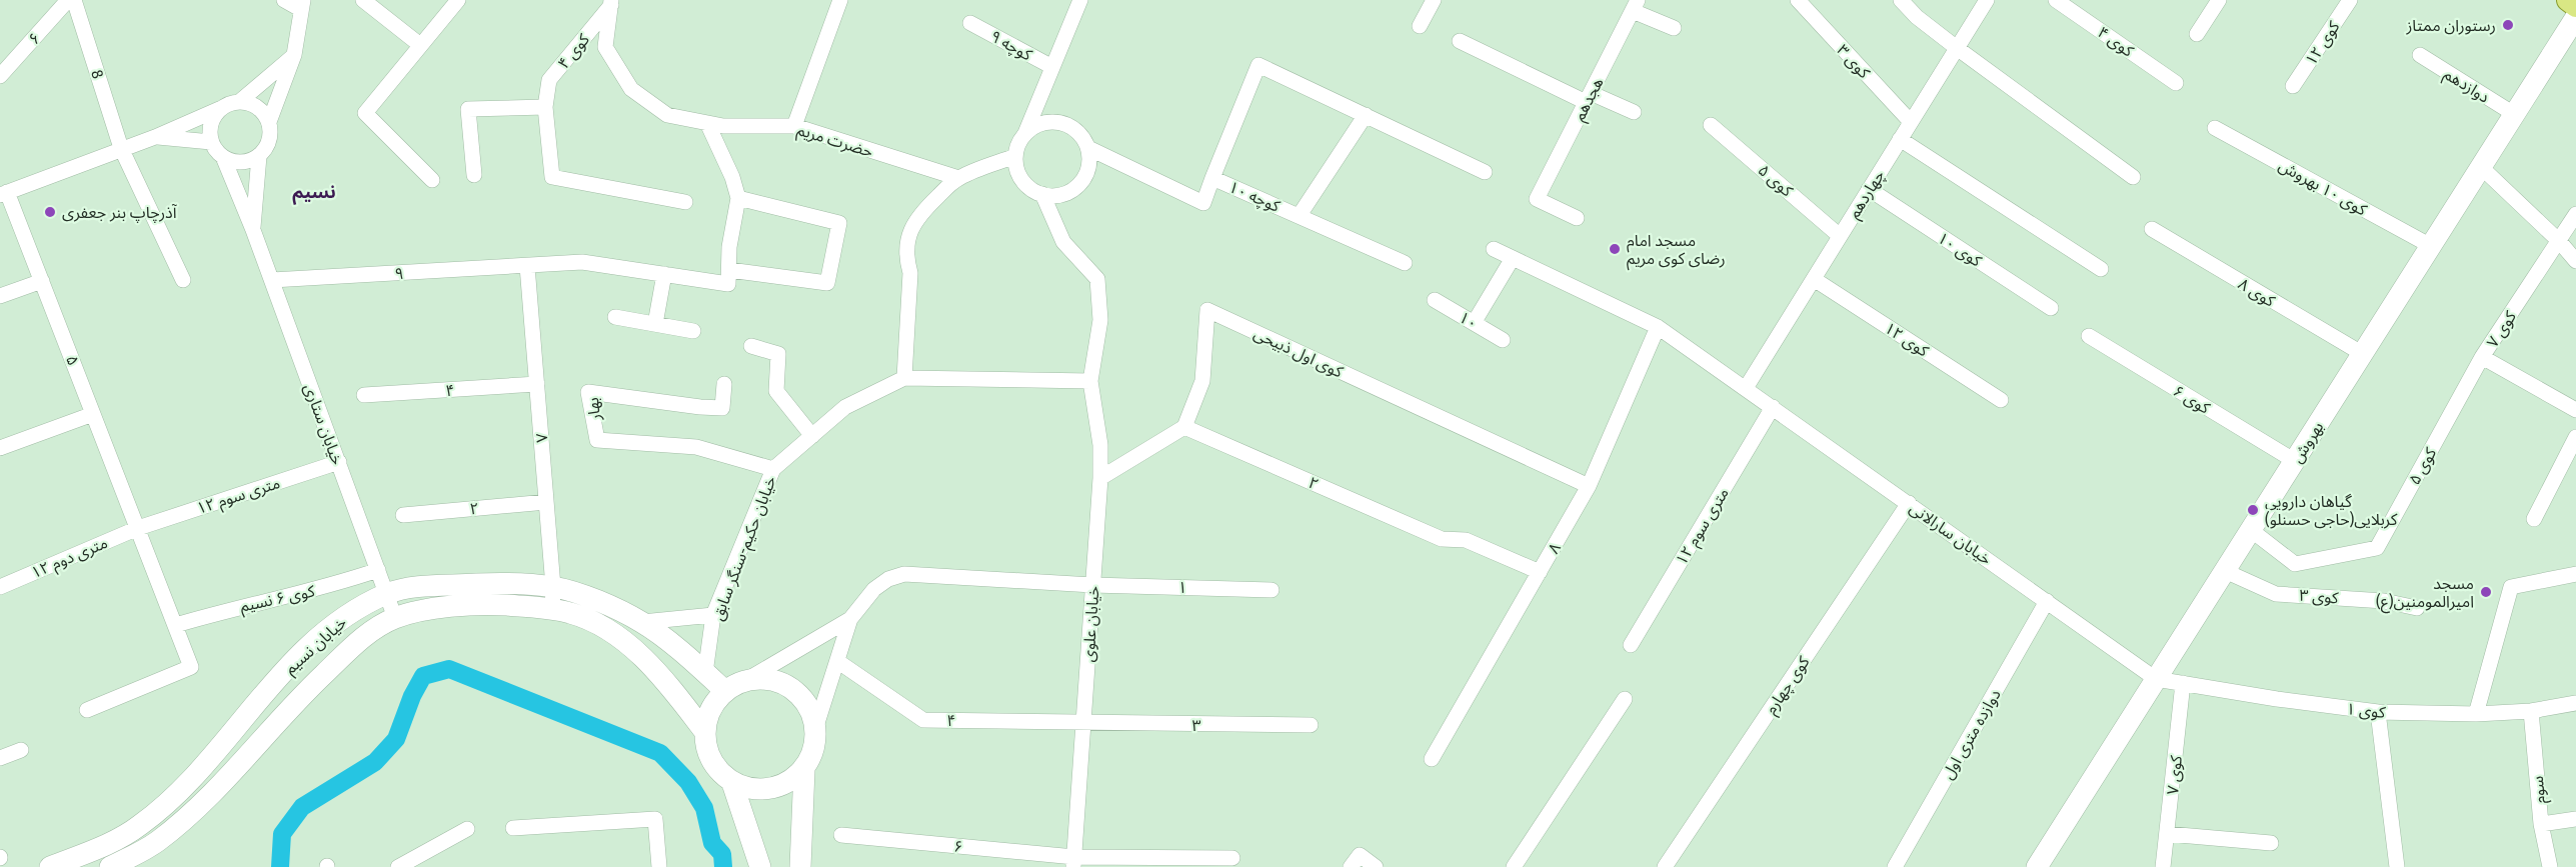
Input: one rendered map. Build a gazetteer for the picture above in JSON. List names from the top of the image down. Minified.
{"streets":{"main road":["بهروش","خیابان نسیم"],"street":["۶","کوی ۴","کوی ۱۲","کوچه ۹","کوی ۳","8","دوازدهم","هجدهم","حضرت مریم","کوی ۵","کوی ۱۰ بهروش","چهاردهم","کوچه ۱۰","کوی ۱۰","۹","کوی ۸","۱۰","کوی ۷","کوی اول ذبیحی","۵","۴","کوی ۶","بهار","خیابان ستاری","۷","۲","۱۲ متری سوم","خیابان سارالانی","خیابان حکیم-سنگر سابق","۸","۱۲ متری دوم","۱","کوی ۶ نسیم","خیابان علوی","کوی چهارم","کوی ۱","۳","دوازده متری اول","سوم"]},"crossings":[["۶","خیابان علوی"],["کوی ۴","حضرت مریم"],["کوی ۱۲","چهاردهم"],["کوی ۳","چهاردهم"],["کوی ۳","بهروش"],["دوازدهم","بهروش"],["کوی ۵","چهاردهم"],["کوی ۵","کوی ۷"],["کوی ۵","بهروش"],["کوی ۱۰ بهروش","بهروش"],["چهاردهم","کوی ۱۰"],["چهاردهم","خیابان سارالانی"],["کوچه ۱۰","خیابان علوی"],["۹","خیابان ستاری"],["۹","۷"],["کوی ۸","بهروش"],["کوی ۷","کوی ۱"],["کوی اول ذبیحی","۲"],["کوی اول ذبیحی","۸"],["۵","۱۲ متری سوم"],["۵","۱۲ متری دوم"],["۵","کوی ۶ نسیم"],["۴","۷"],["۴","خیابان علوی"],["۴","۳"],["کوی ۶","بهروش"],["بهار","خیابان حکیم-سنگر سابق"],["خیابان ستاری","۱۲ متری سوم"],["خیابان ستاری","کوی ۶ نسیم"],["خیابان ستاری","خیابان نسیم"],["۷","۲"],["۷","خیابان نسیم"],["بهروش","خیابان سارالانی"],["بهروش","کوی ۱"],["۲","۸"],["۱۲ متری سوم","خیابان سارالانی"],["۱۲ متری سوم","۱۲ متری دوم"],["خیابان سارالانی","۸"],["خیابان سارالانی","کوی چهارم"],["خیابان سارالانی","کوی ۱"],["خیابان سارالانی","دوازده متری اول"],["خیابان حکیم-سنگر سابق","خیابان نسیم"],["۱","خیابان علوی"],["خیابان علوی","۳"],["کوی ۱","سوم"]],"districts":["نسیم"],"places":["رستوران ممتاز","آذرچاپ بنر جعفری","مسجد امام رضای کوی مریم","گیاهان دارویی کربلایی(حاجی حسنلو)","مسجد امیرالمومنین(ع)"]}
